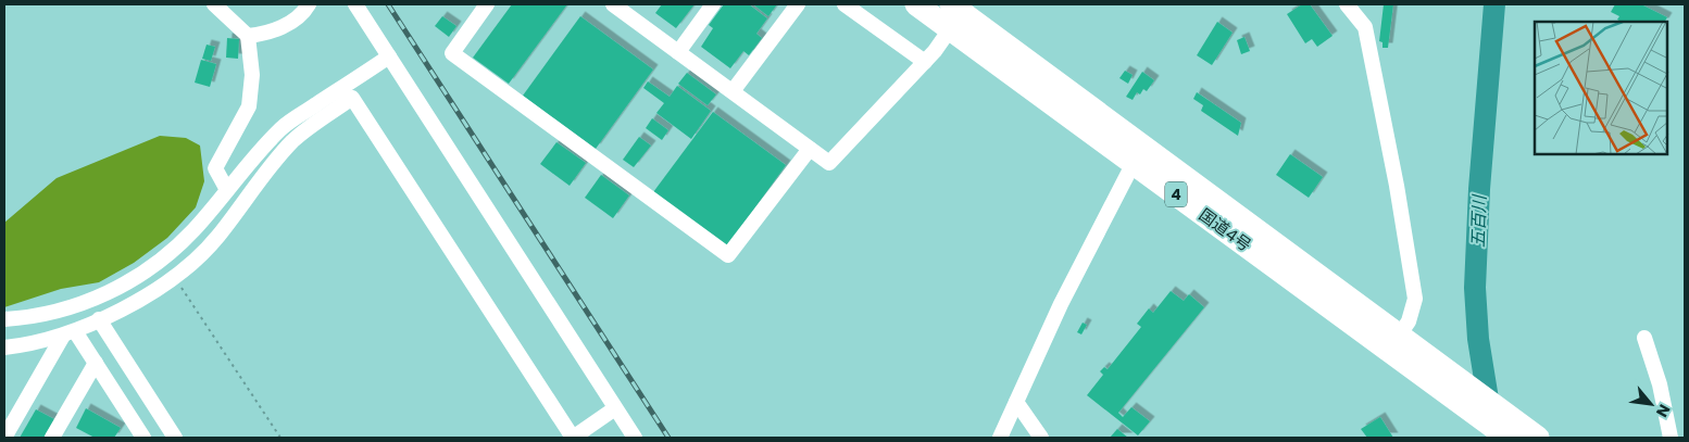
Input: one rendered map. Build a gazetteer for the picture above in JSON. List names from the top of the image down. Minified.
{"streets":{"highway":["4","国道4号"]},"water":["五百川"],"north":"bottom right"}
